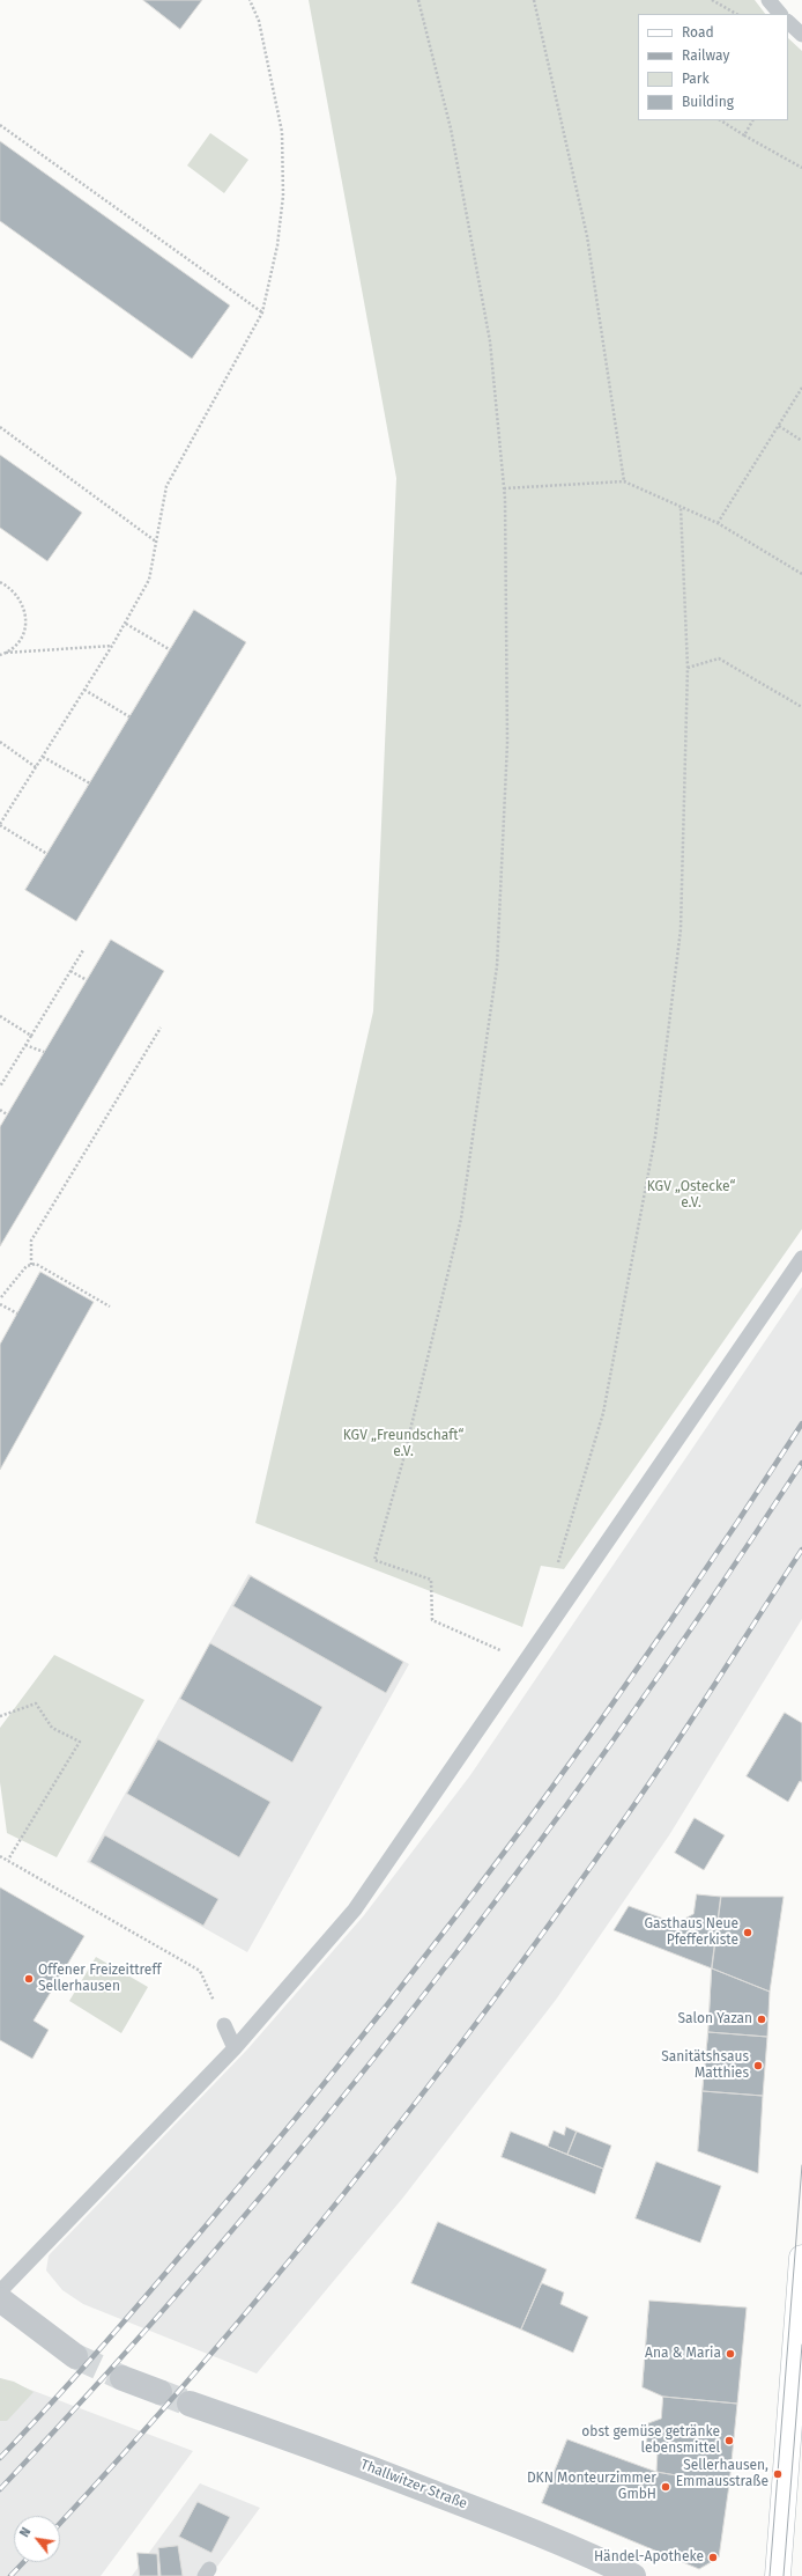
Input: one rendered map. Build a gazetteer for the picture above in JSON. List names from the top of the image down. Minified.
{"streets":{"street":["Thallwitzer Straße"]},"parks":["KGV „Ostecke“ e.V.","KGV „Freundschaft“ e.V."],"places":["Gasthaus Neue Pfefferkiste","Offener Freizeittreff Sellerhausen","Salon Yazan","Sanitätshsaus Matthies","Ana & Maria","obst gemüse getränke lebensmittel","Sellerhausen, Emmausstraße","DKN Monteurzimmer GmbH","Händel-Apotheke"],"legend":["Road","Railway","Park","Building"],"north":"top left"}
